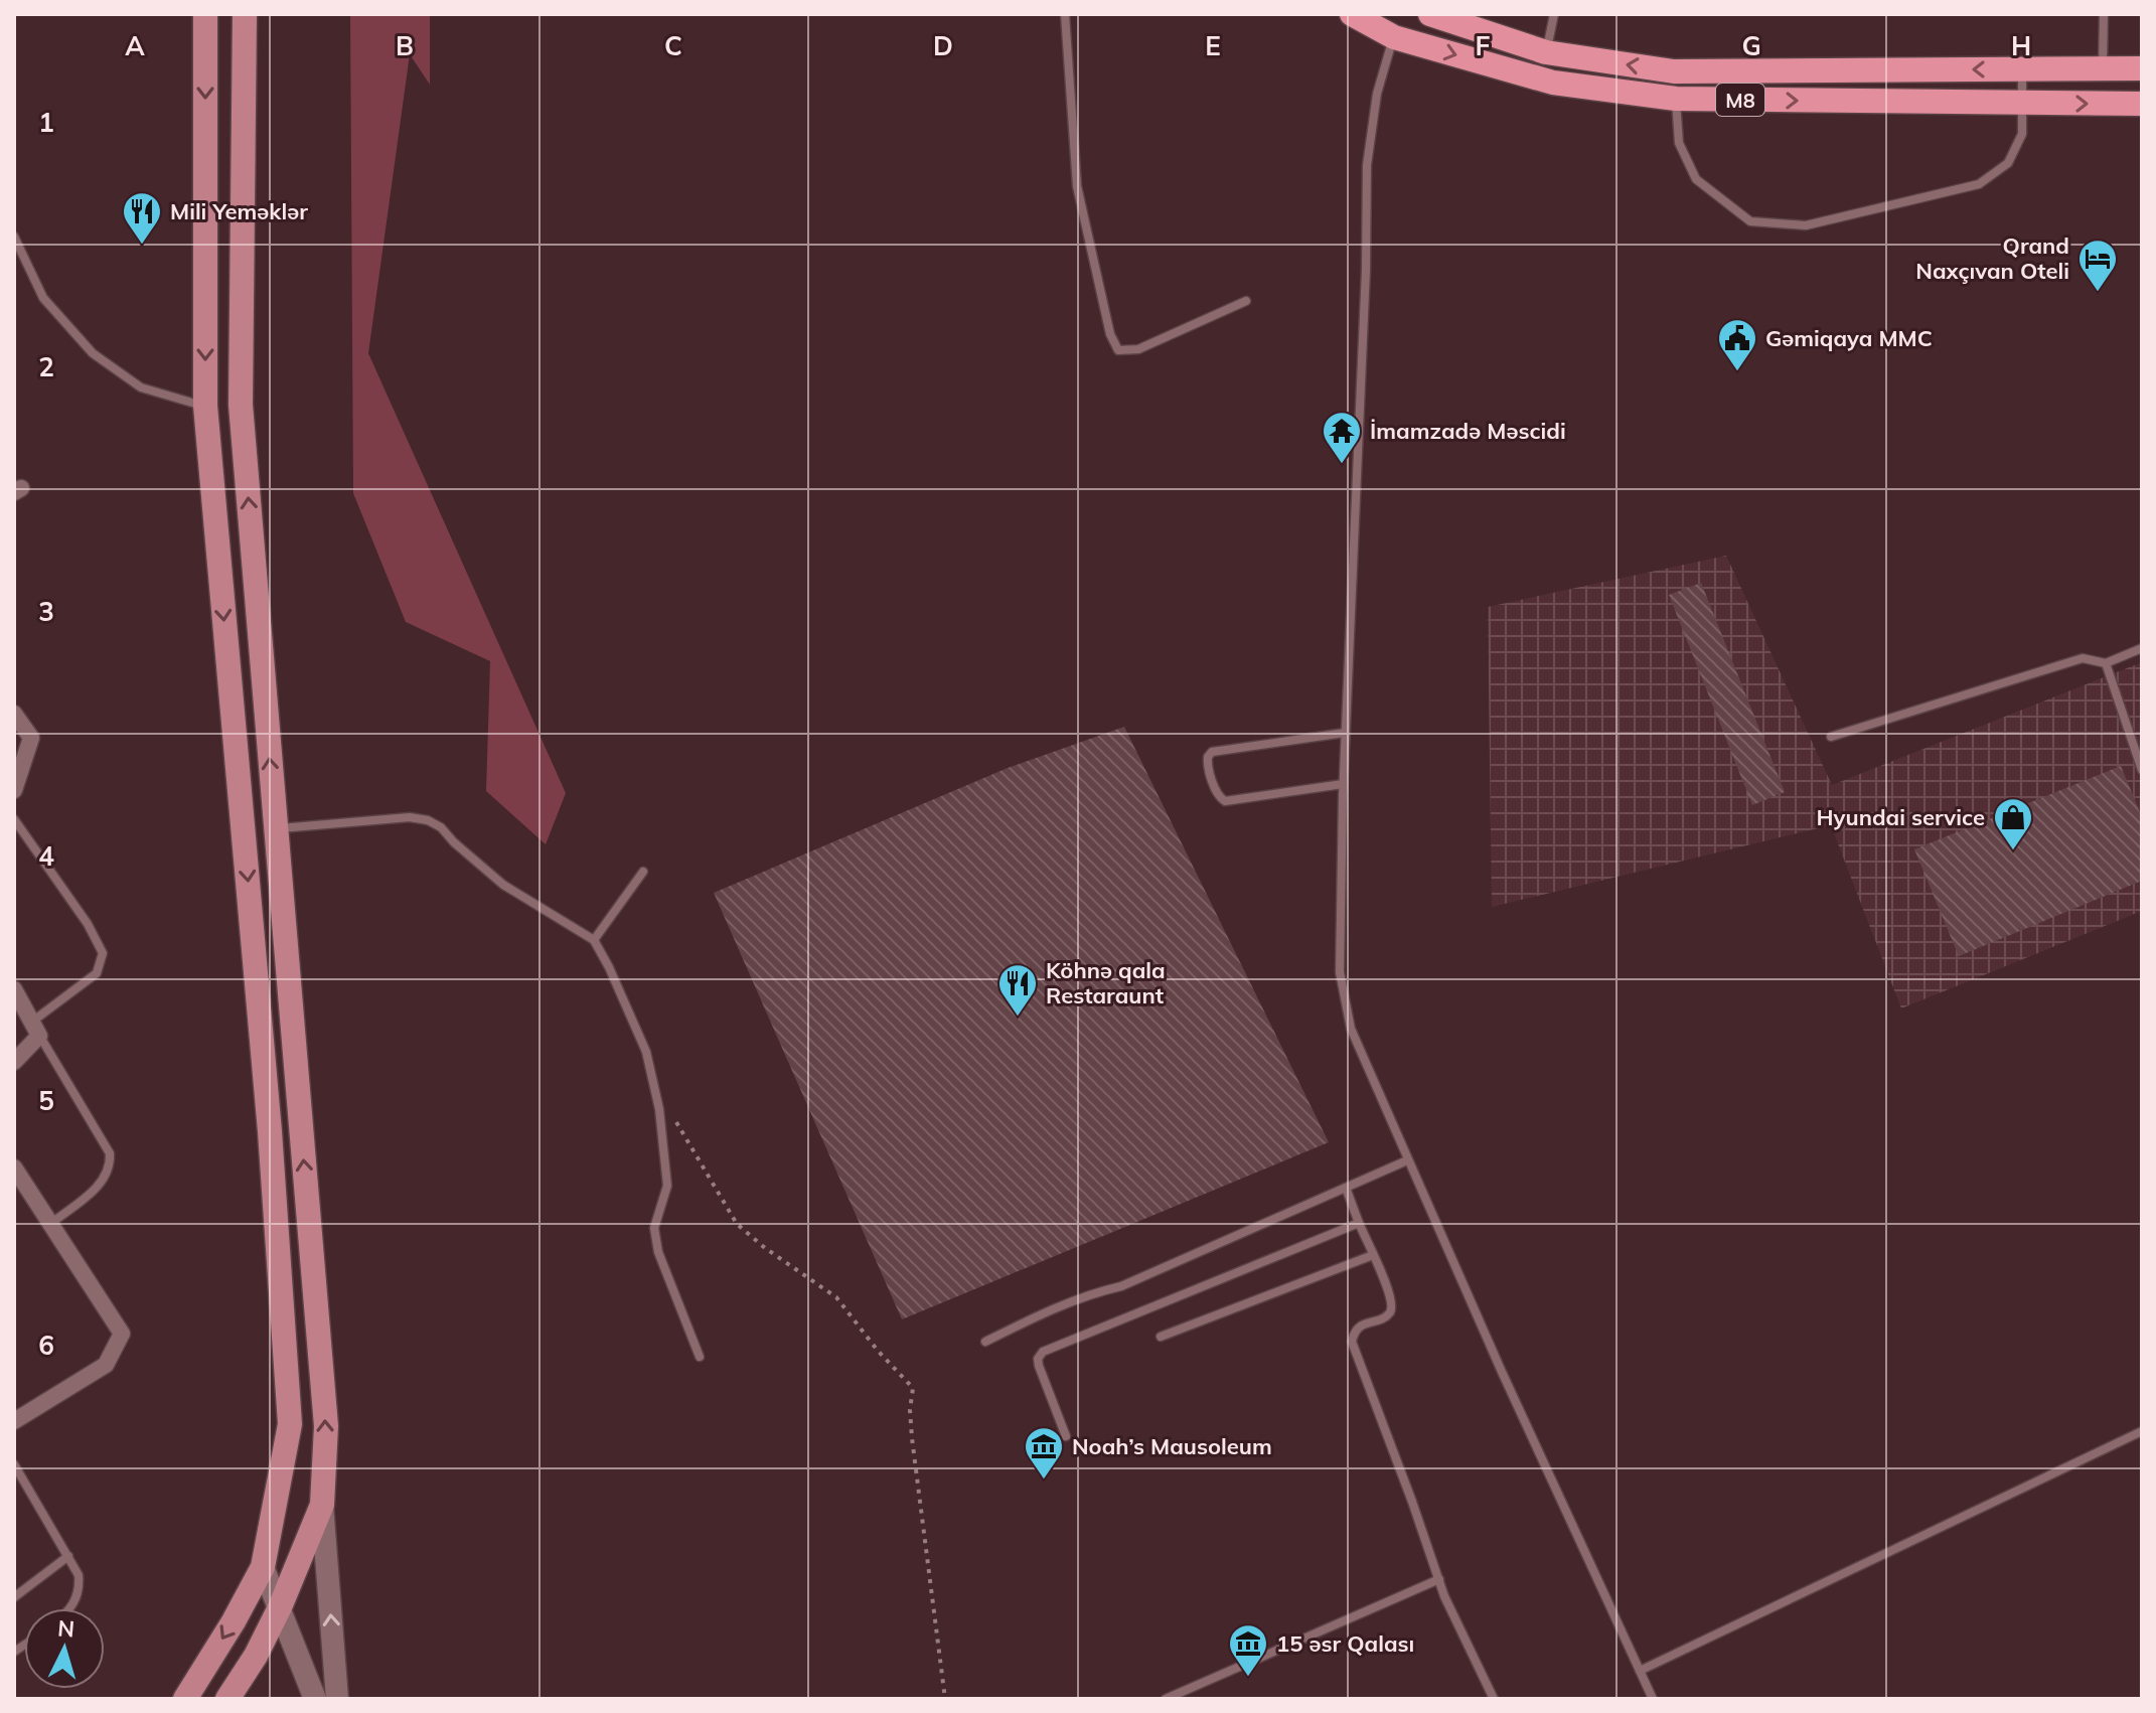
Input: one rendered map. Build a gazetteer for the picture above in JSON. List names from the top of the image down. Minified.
{"streets":{"highway":["M8"]},"places":{"restaurant":["Mili Yeməklər","Köhnə qala Restaraunt"],"hotel":["Qrand Naxçıvan Oteli"],"public building":["Gəmiqaya MMC"],"temple":["İmamzadə Məscidi"],"shop":["Hyundai service"],"museum":["Noah’s Mausoleum","15 əsr Qalası"]},"north":"top","grid":{"columns":["A","B","C","D","E","F","G","H"],"rows":["1","2","3","4","5","6"]}}
